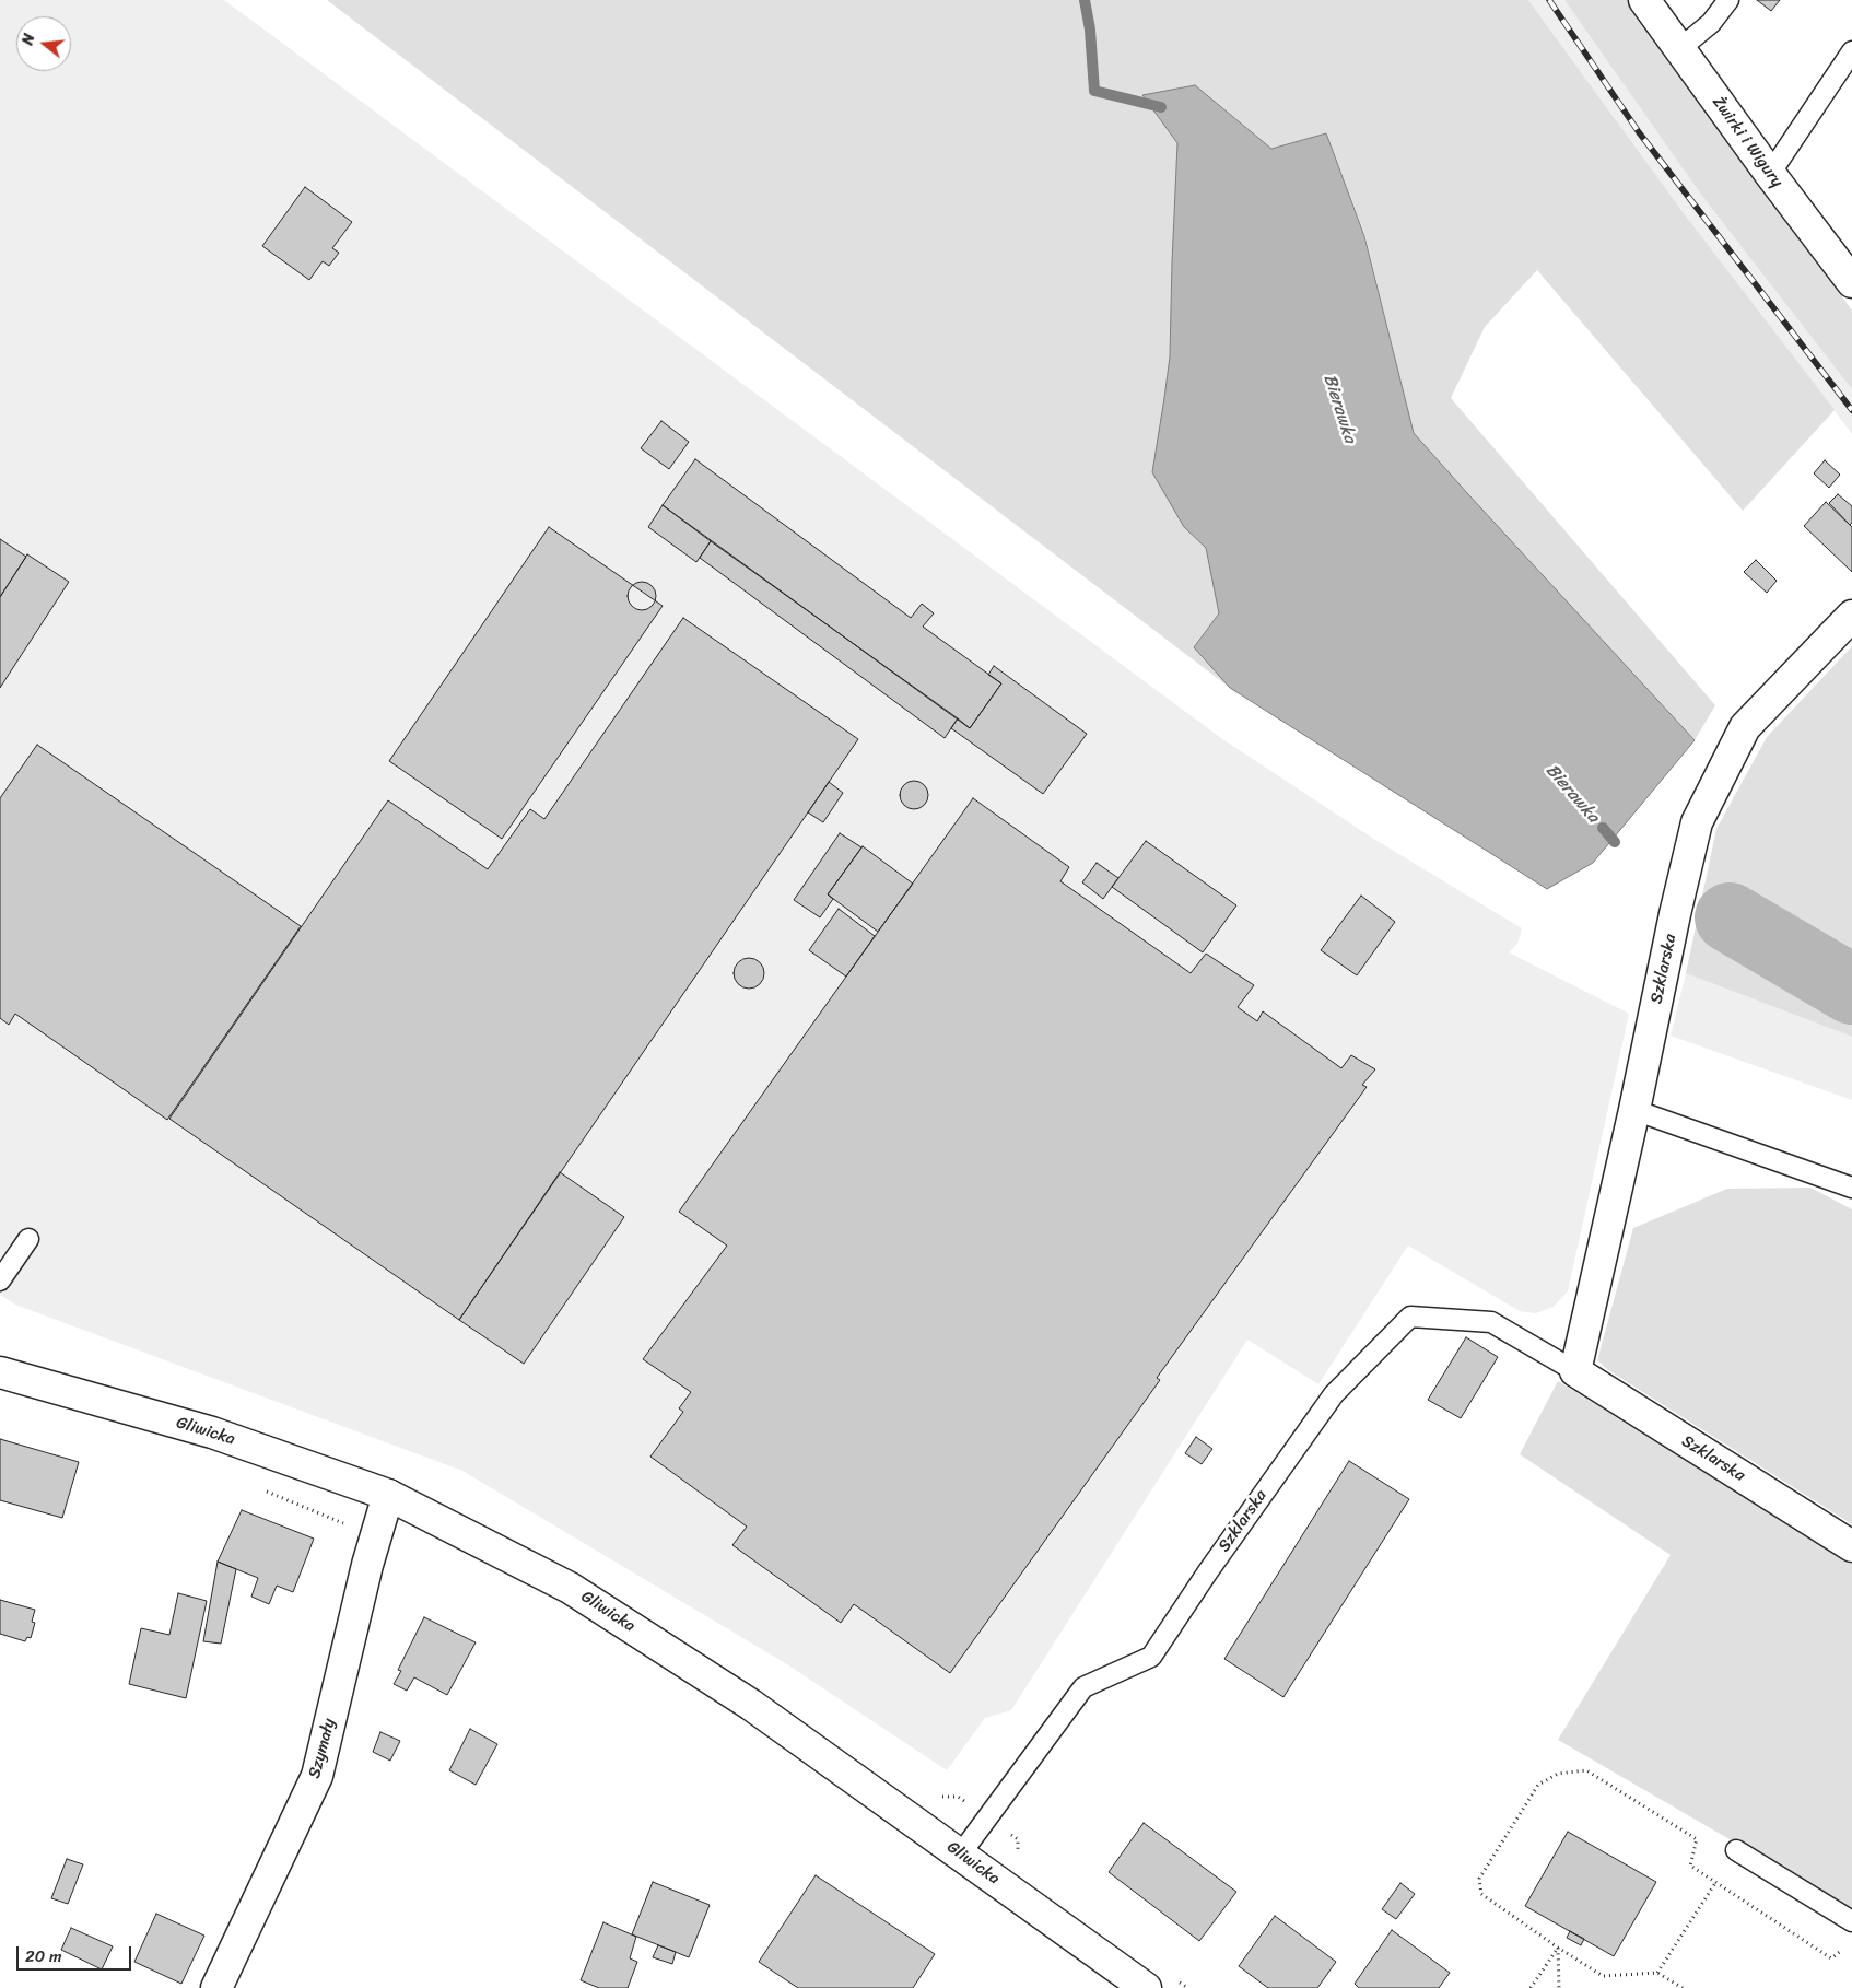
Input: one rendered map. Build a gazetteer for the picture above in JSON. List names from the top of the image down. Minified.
{"streets":{"street":["Żwirki i Wigury","Szklarska","Gliwicka","Szymały"]},"crossings":[["Szklarska","Gliwicka"],["Gliwicka","Szymały"]],"water":["Bierawka"],"scale_bar":"20 m","north":"left"}
